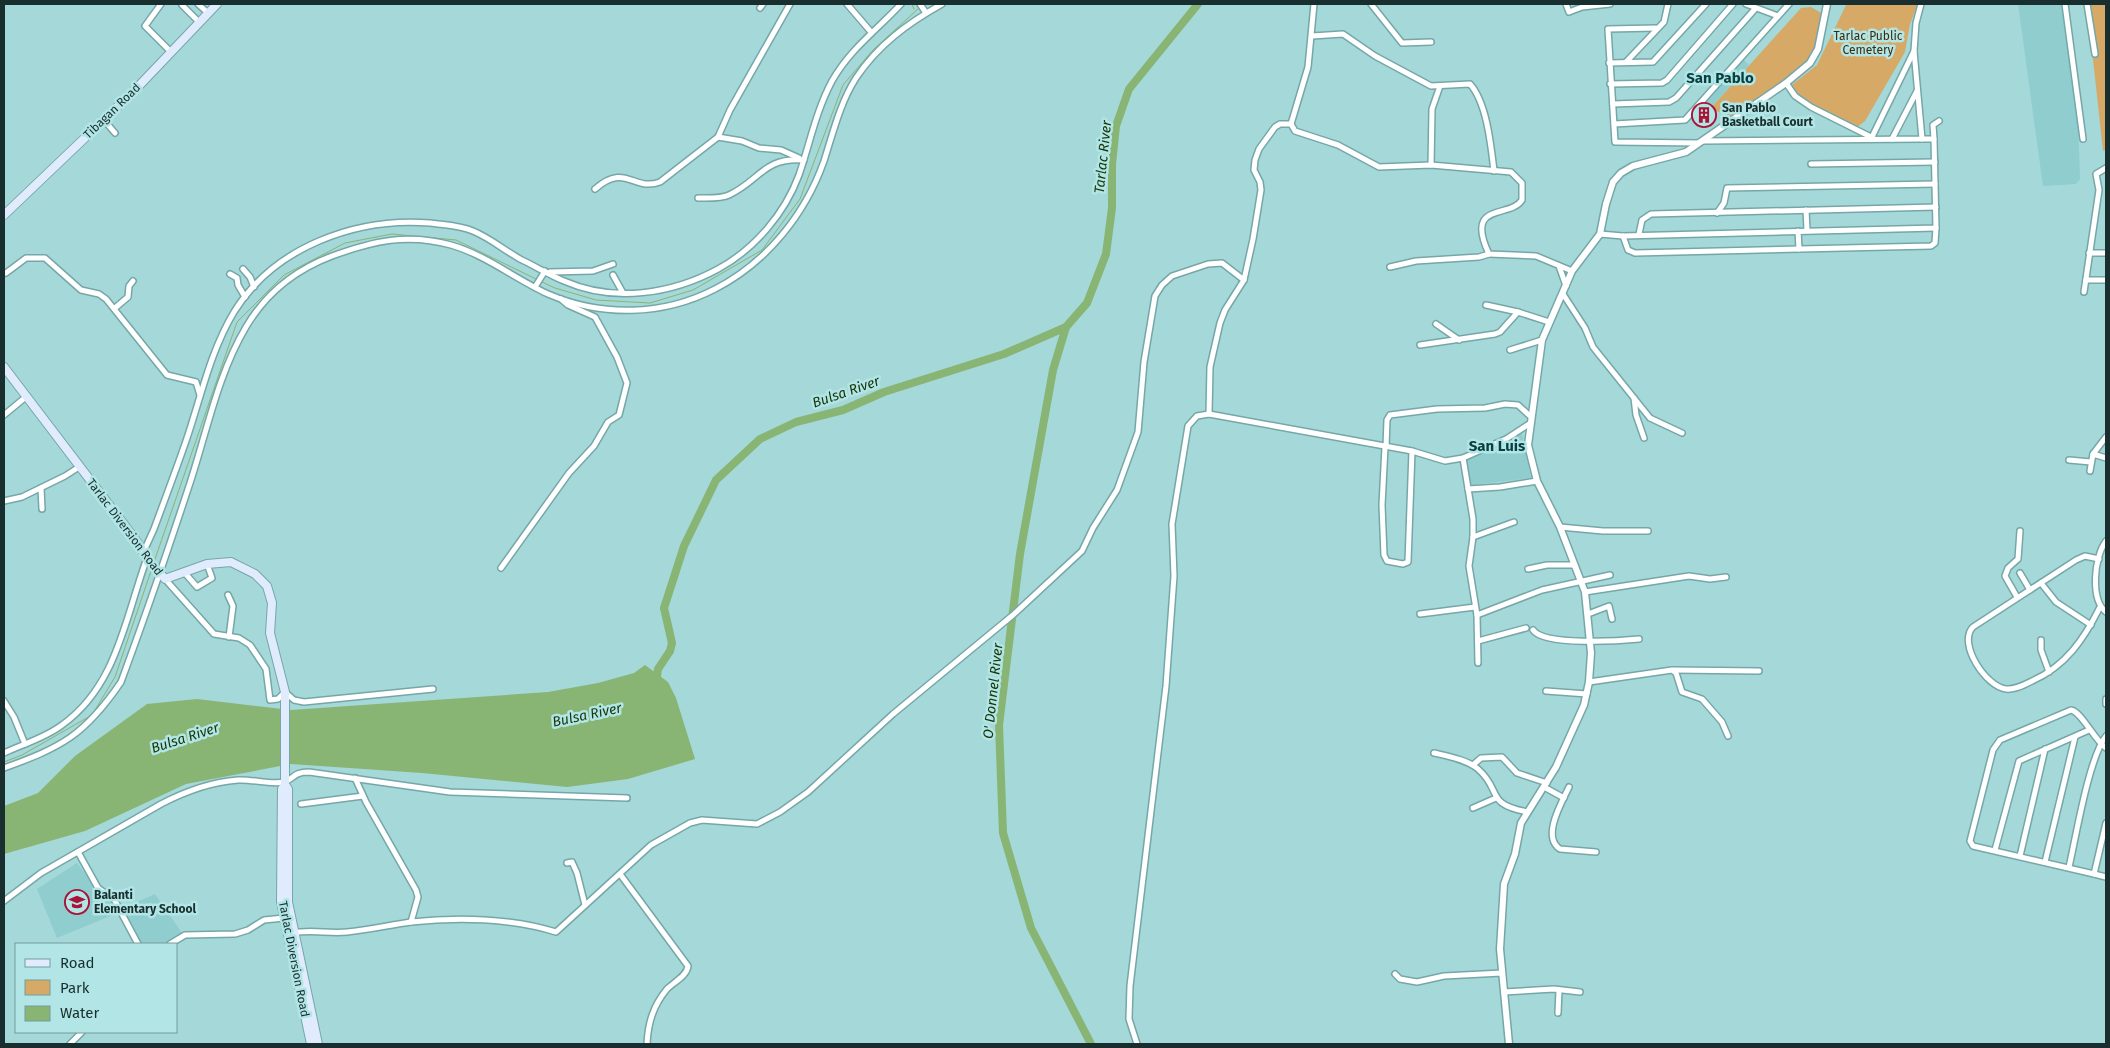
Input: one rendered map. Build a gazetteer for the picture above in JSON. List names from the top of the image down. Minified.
{"streets":{"main road":["Tibagan Road","Tarlac Diversion Road"]},"districts":["San Pablo","San Luis"],"water":["Tarlac River","Bulsa River","O' Donnel River"],"parks":["Tarlac Public Cemetery"],"places":{"building":["San Pablo Basketball Court"],"school or university":["Balanti Elementary School"]},"legend":["Road","Park","Water"]}
